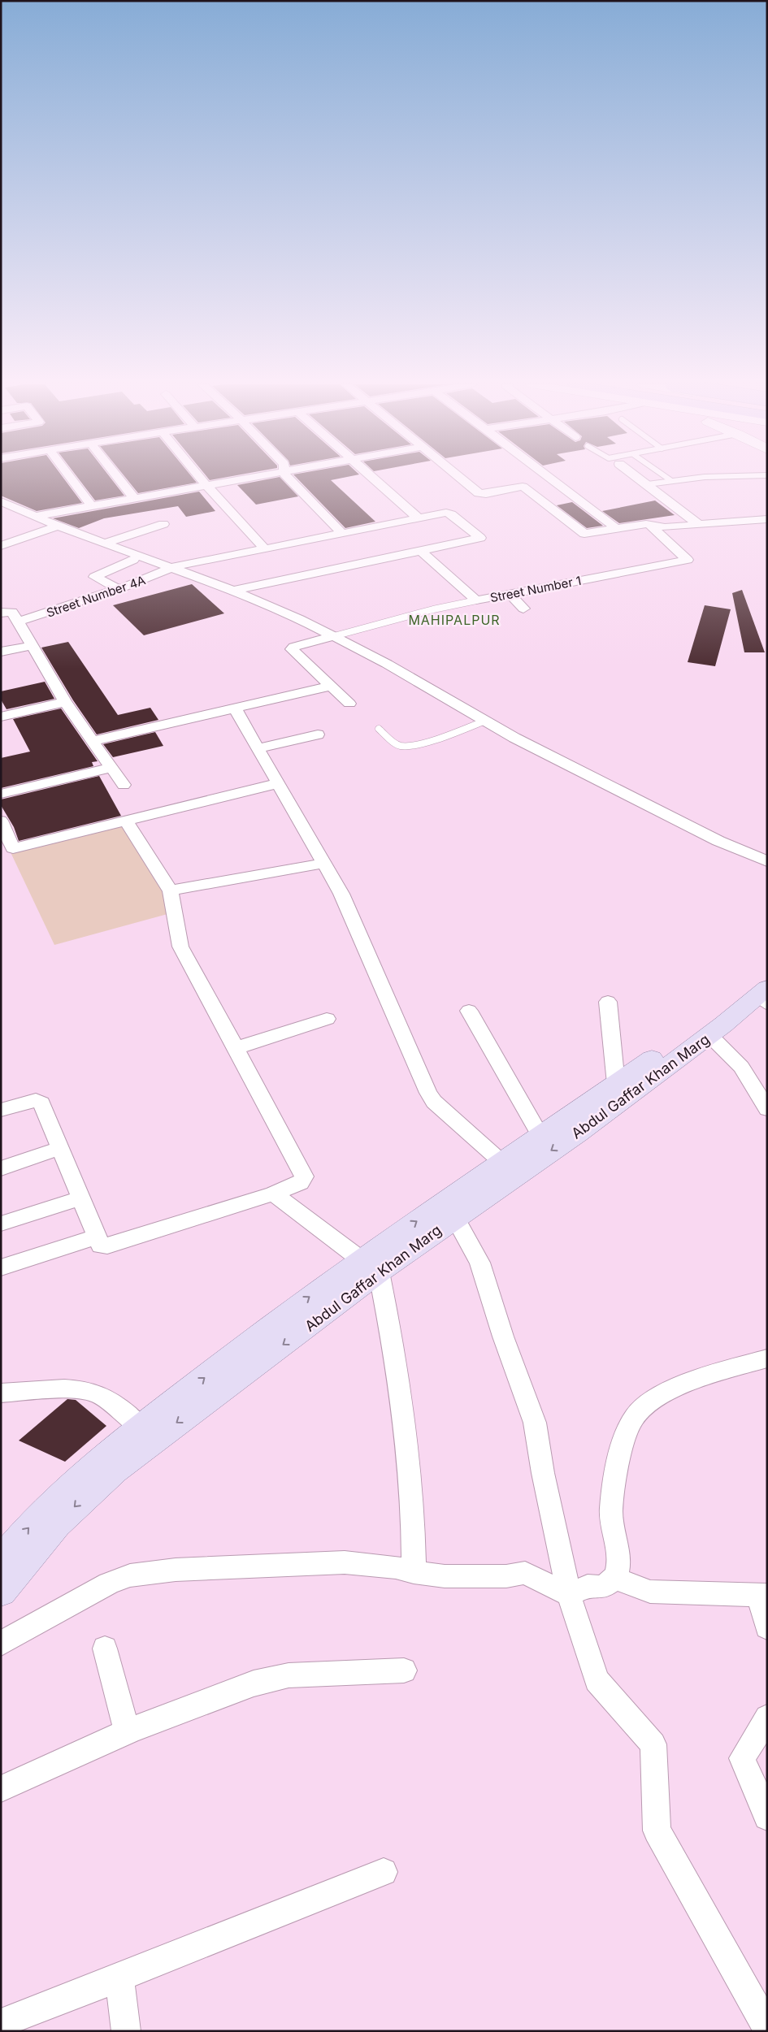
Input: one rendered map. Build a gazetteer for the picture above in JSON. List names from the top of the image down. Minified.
{"streets":{"main road":["Abdul Gaffar Khan Marg"],"street":["Street Number 1","Street Number 4A"]},"districts":["MAHIPALPUR"]}
